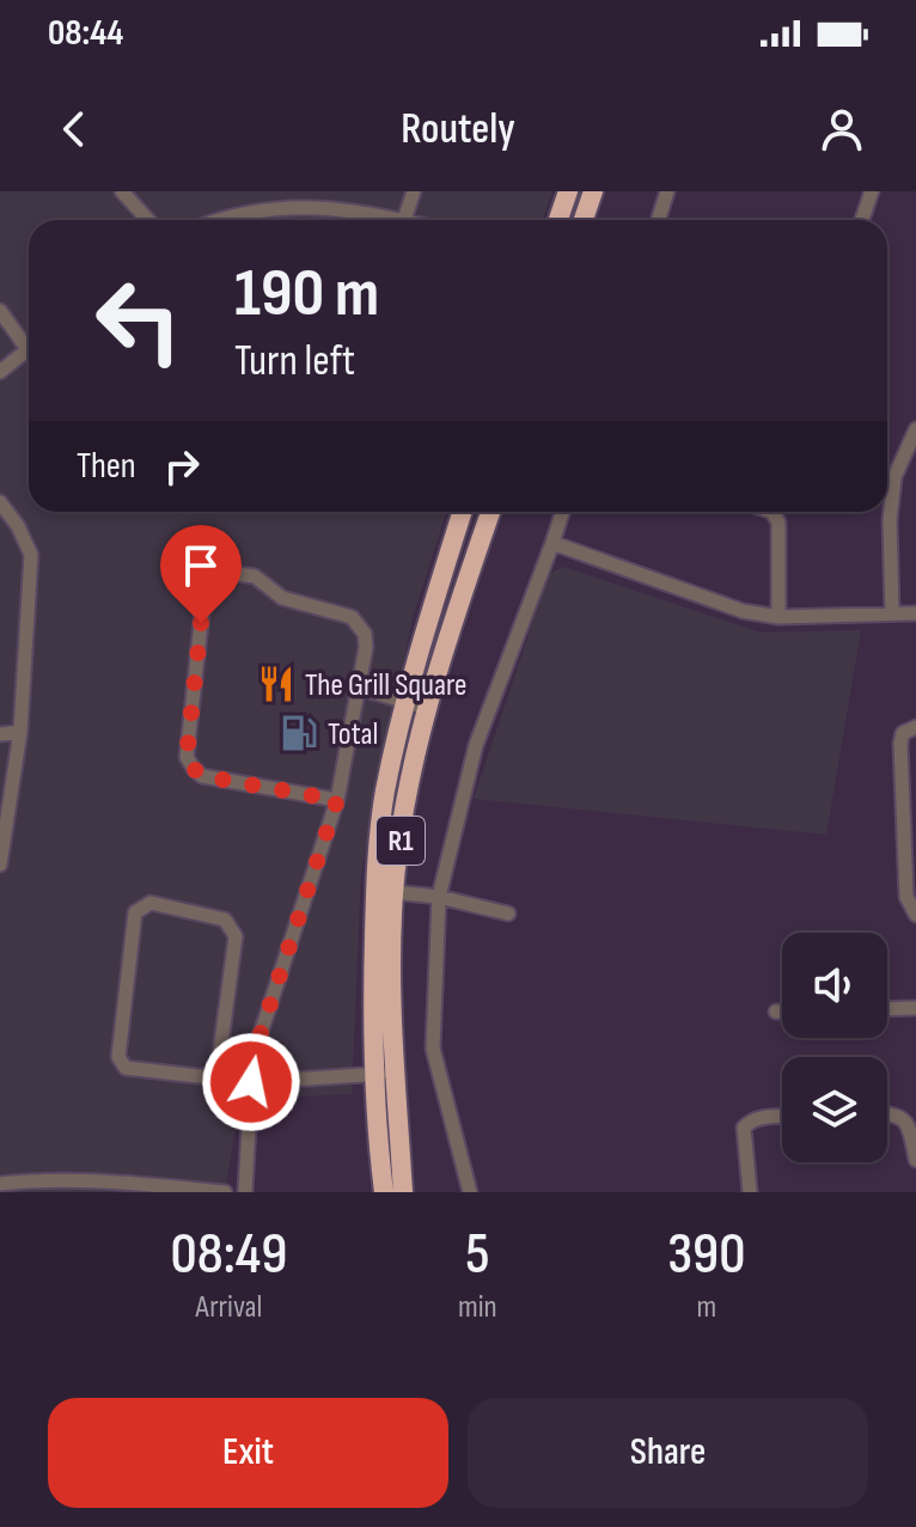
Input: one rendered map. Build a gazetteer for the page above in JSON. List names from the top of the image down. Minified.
{"streets":{"highway":["R1"]},"places":{"restaurant":["The Grill Square"],"fuel station":["Total"]},"page":{"status":"08:44","header":"Routely","turn":["190 m","Turn left"],"then":"Then","eta":["08:49","Arrival","5","min","390","m"],"buttons":["Exit","Share"]}}
